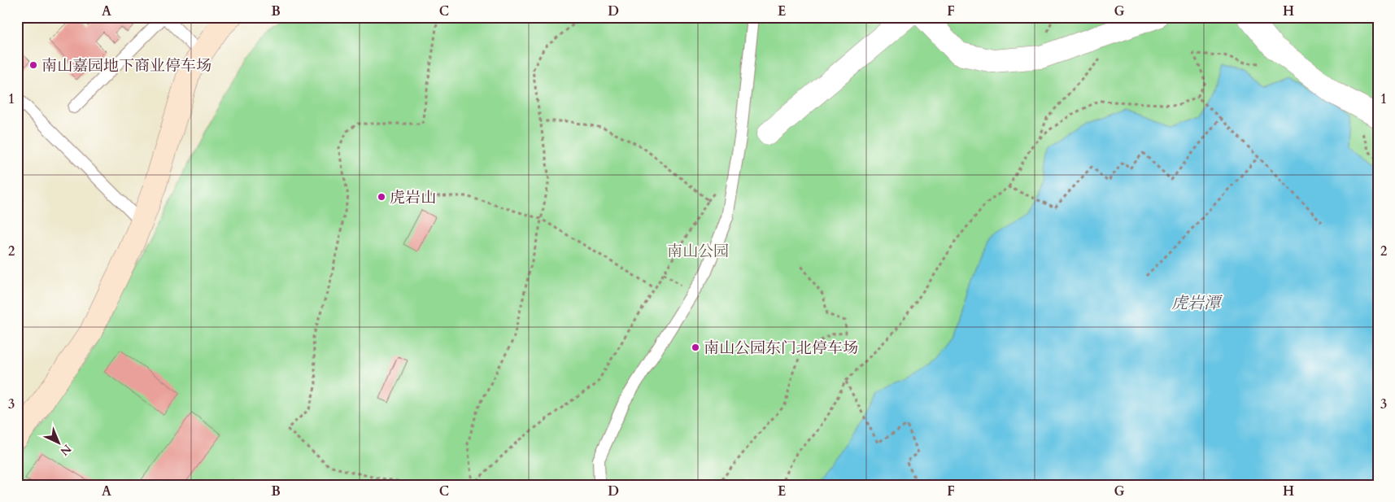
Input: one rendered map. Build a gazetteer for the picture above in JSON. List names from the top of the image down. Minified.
{"water":["虎岩潭"],"parks":["南山公园"],"places":["南山嘉园地下商业停车场","虎岩山","南山公园东门北停车场"],"north":"bottom right","grid":{"columns":["A","B","C","D","E","F","G","H"],"rows":["1","2","3"]}}
